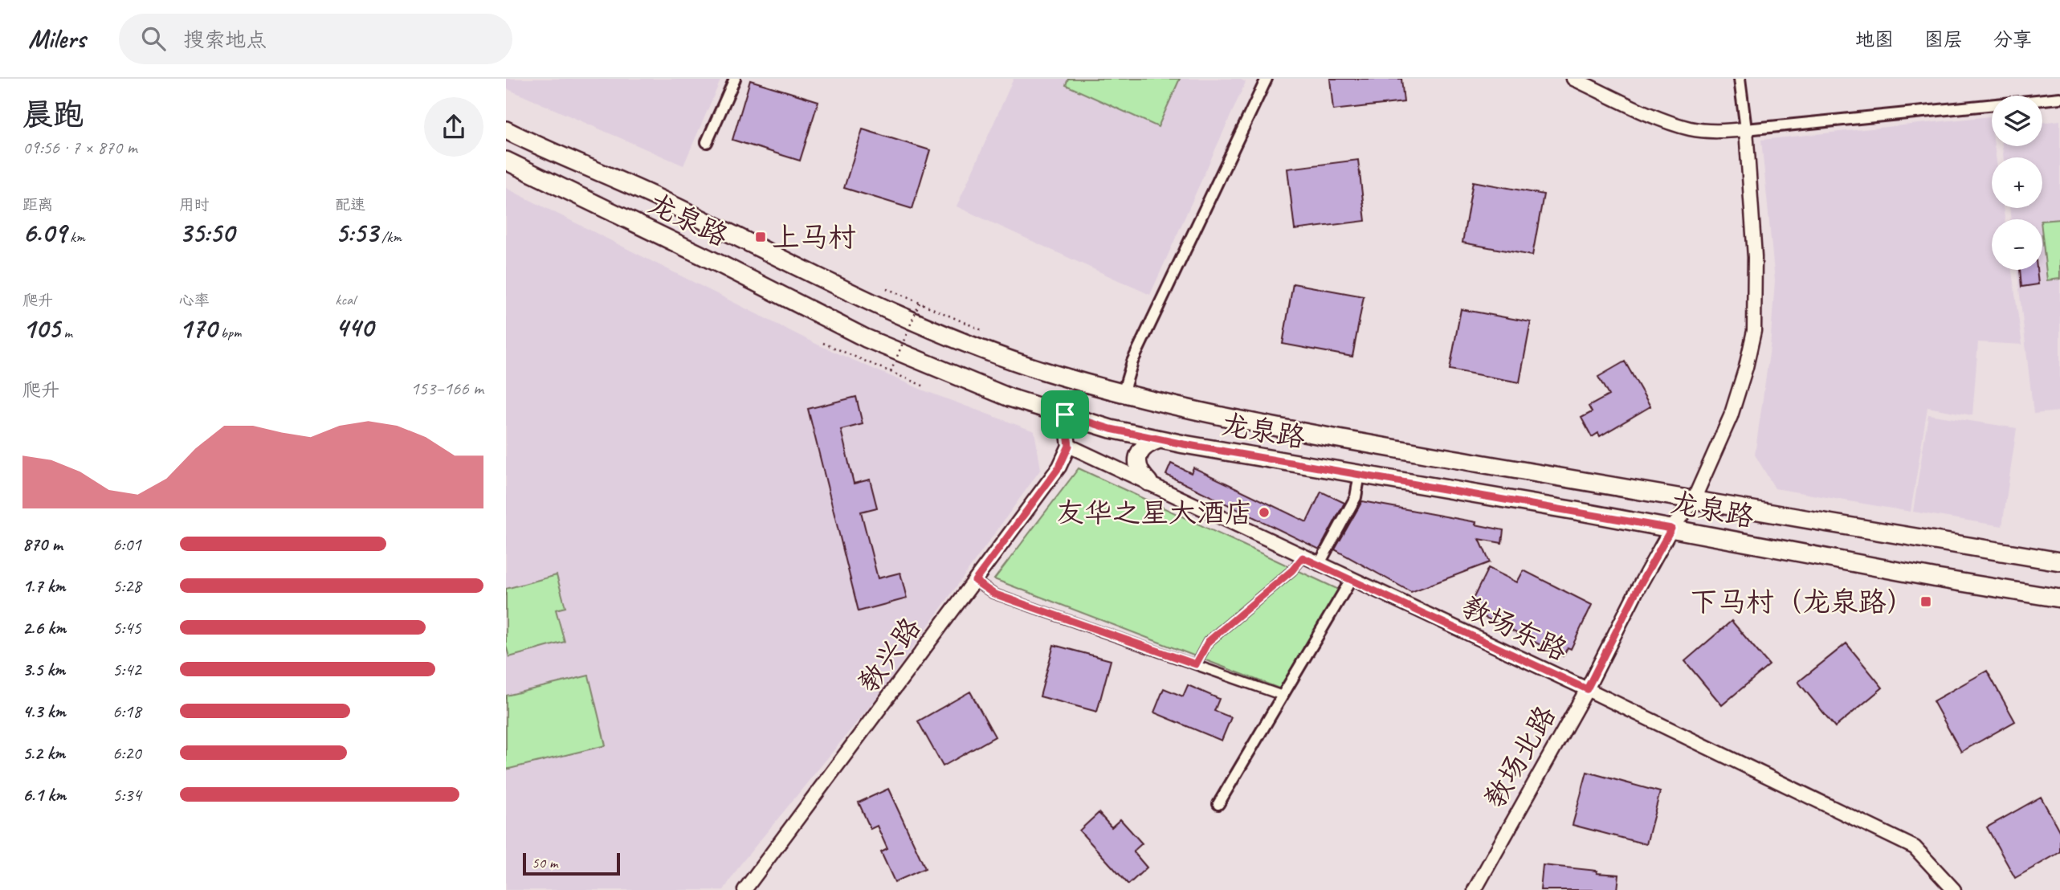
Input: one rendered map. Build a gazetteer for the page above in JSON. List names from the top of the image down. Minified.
{"streets":{"main road":["龙泉路"],"street":["教场东路","教兴路","教场北路"]},"crossings":[["龙泉路","教场北路"],["教场东路","教兴路"],["教场东路","教场北路"]],"places":{"transit":["上马村","下马村（龙泉路）"],"other":["友华之星大酒店"]},"scale_bar":"50 m","page":{"header":"Milers","search":"搜索地点","nav":["地图","图层","分享"],"heading":["晨跑","09:56 · 7 × 870 m"],"map_buttons":["+","−"],"stats":[["距离","6.09 km"],["用时","35:50"],["配速","5:53 /km"],["爬升","105 m"],["心率","170 bpm"],["kcal","440"]],"chart":["爬升","153–166 m"],"list":[{"name":"870 m","note":"6:01"},{"name":"1.7 km","note":"5:28"},{"name":"2.6 km","note":"5:45"},{"name":"3.5 km","note":"5:42"},{"name":"4.3 km","note":"6:18"},{"name":"5.2 km","note":"6:20"},{"name":"6.1 km","note":"5:34"}],"scale":"50 m"}}
